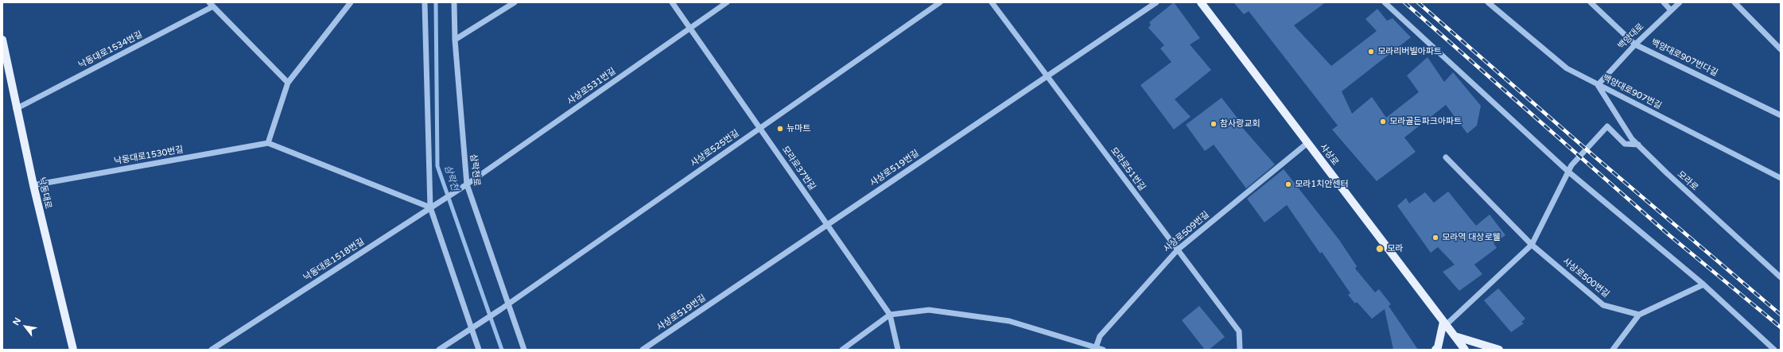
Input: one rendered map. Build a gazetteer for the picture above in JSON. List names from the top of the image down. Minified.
{"streets":{"main road":["사상로","낙동대로"],"street":["백양대로","낙동대로1534번길","백양대로907번다길","사상로531번길","백양대로907번길","사상로525번길","낙동대로1530번길","모라로37번길","사상로519번길","모라로51번길","삼락천로","모라로","사상로509번길","낙동대로1518번길","사상로500번길"]},"crossings":[["백양대로","백양대로907번다길"],["백양대로","백양대로907번길"],["백양대로","모라로"],["낙동대로1534번길","낙동대로"],["사상로531번길","모라로37번길"],["사상로531번길","삼락천로"],["사상로531번길","낙동대로1518번길"],["백양대로907번길","모라로"],["사상로525번길","모라로37번길"],["사상로525번길","삼락천로"],["사상로","사상로509번길"],["낙동대로1530번길","낙동대로"],["모라로37번길","사상로519번길"],["사상로519번길","모라로51번길"],["모라로51번길","사상로509번길"],["삼락천로","낙동대로1518번길"]],"water":["삼락천"],"places":["모라리버빌아파트","모라골든파크아파트","참사랑교회","뉴마트","모라1치안센터","모라역 대상로웰","모라"],"north":"top left"}
